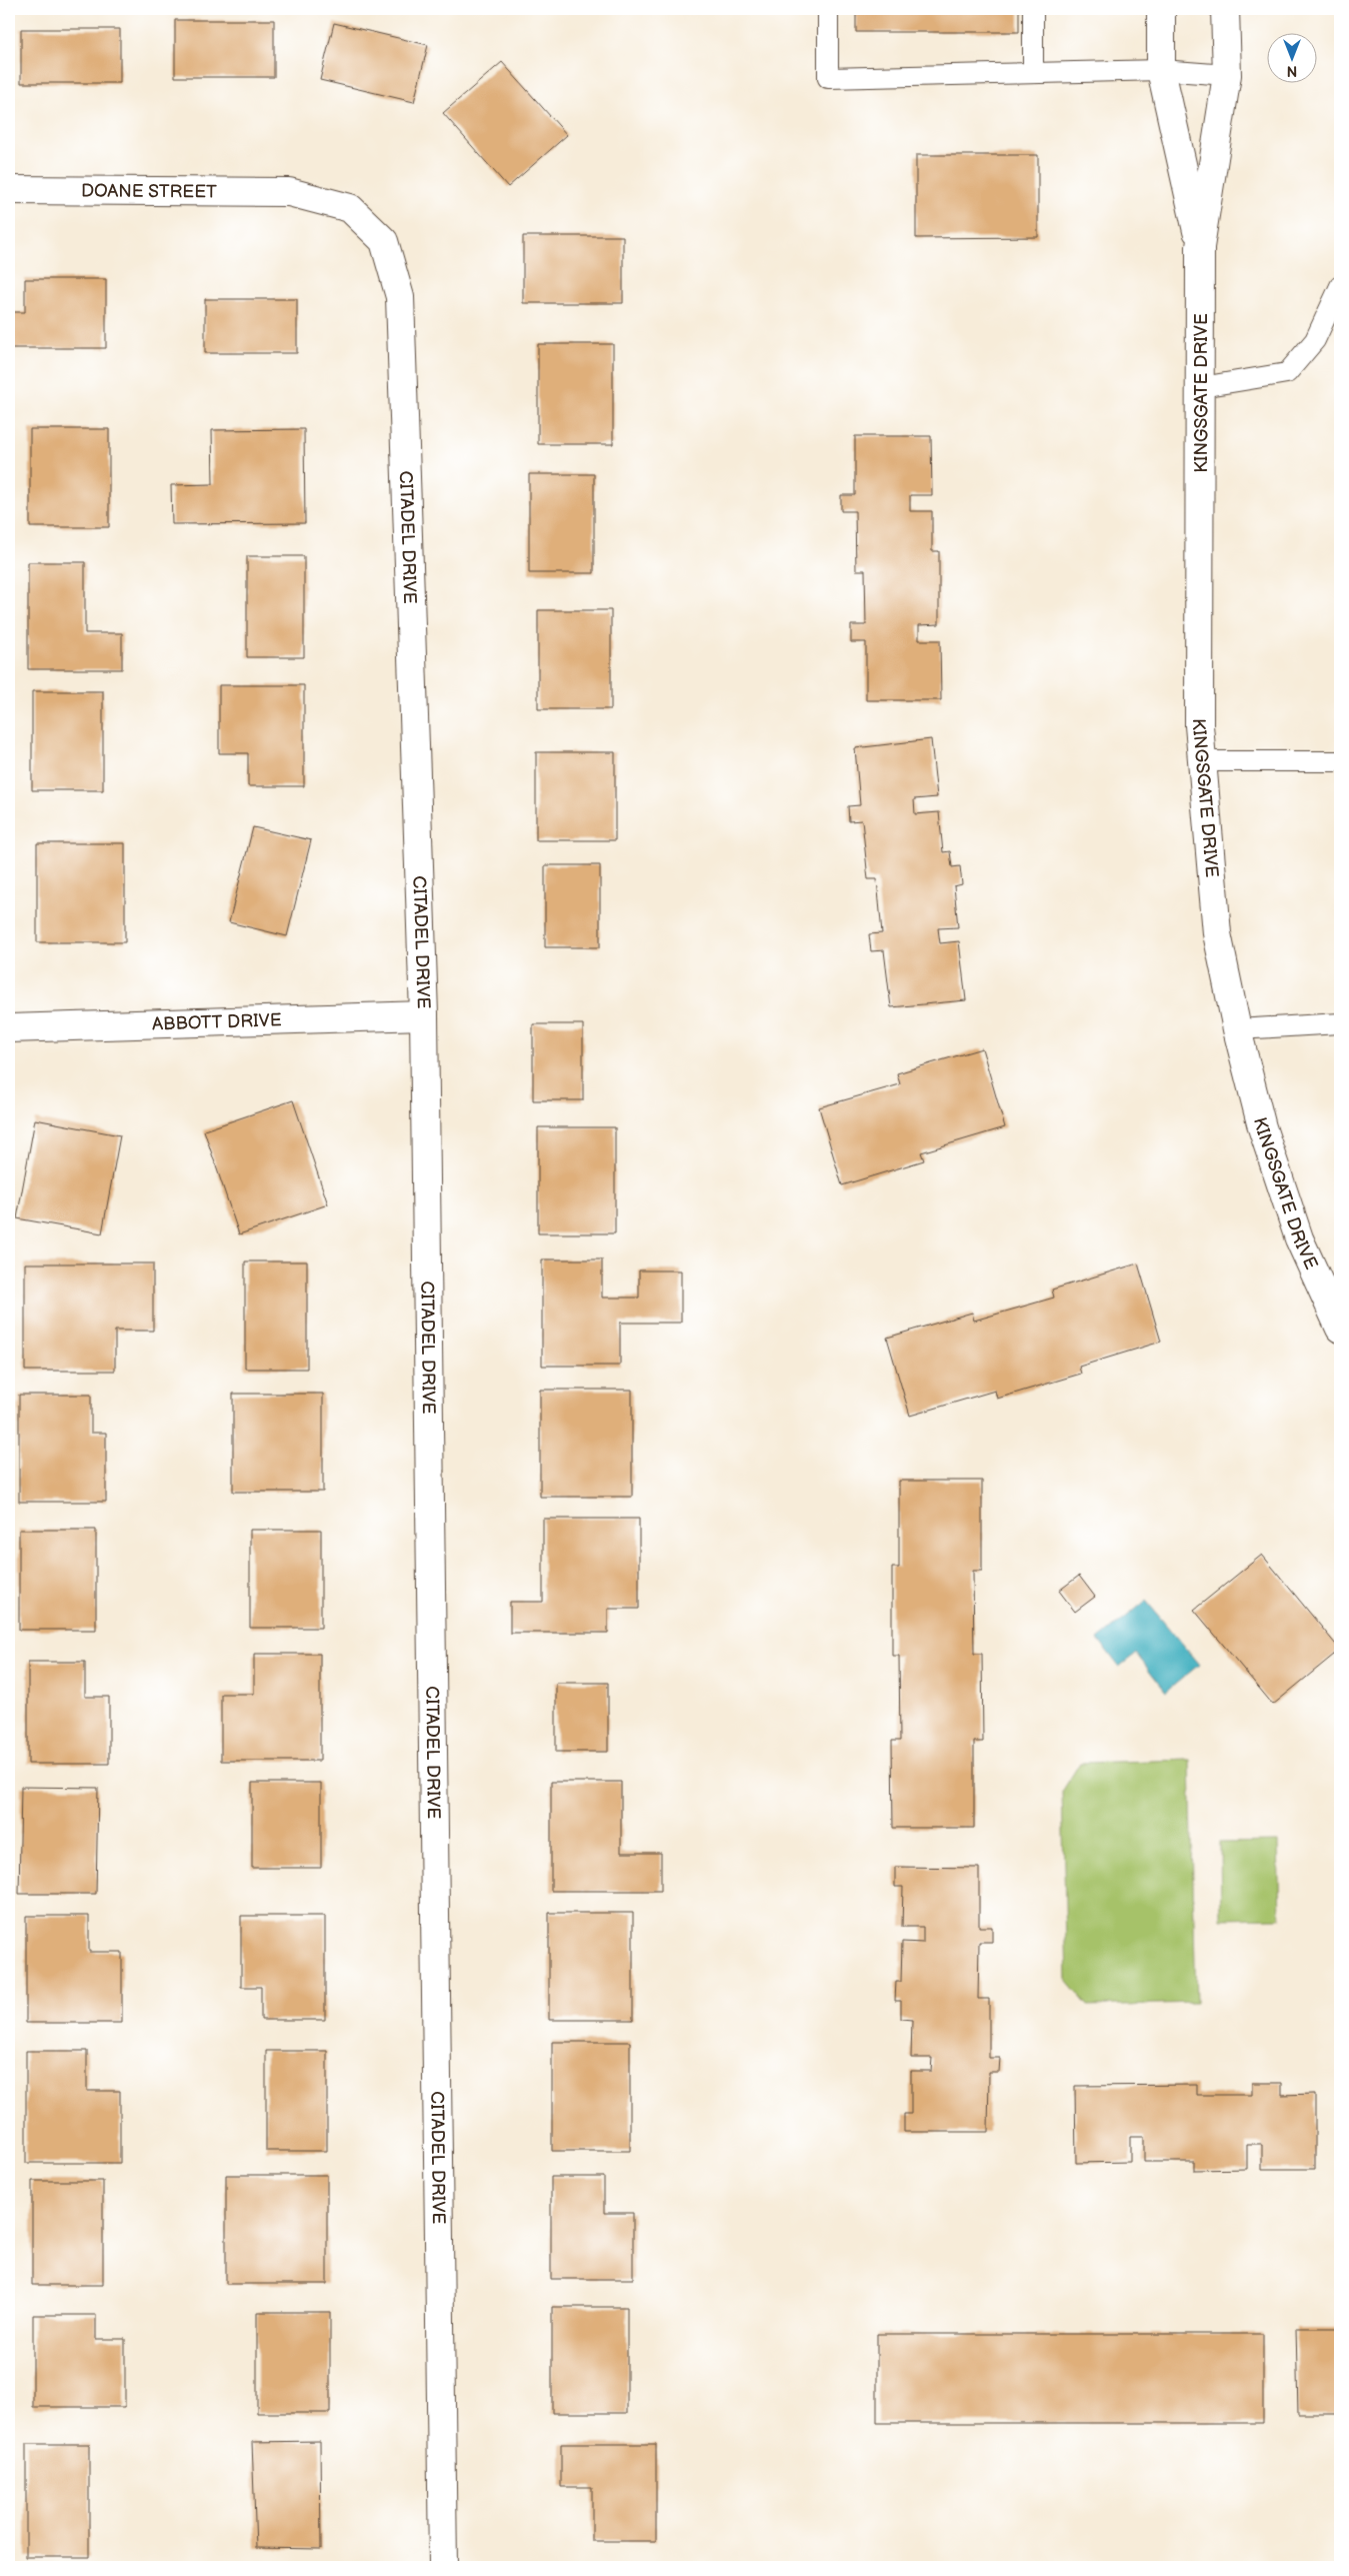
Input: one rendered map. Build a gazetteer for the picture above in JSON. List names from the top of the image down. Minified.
{"streets":{"street":["DOANE STREET","KINGSGATE DRIVE","CITADEL DRIVE","ABBOTT DRIVE"]},"crossings":[["DOANE STREET","CITADEL DRIVE"],["CITADEL DRIVE","ABBOTT DRIVE"]],"north":"bottom"}
